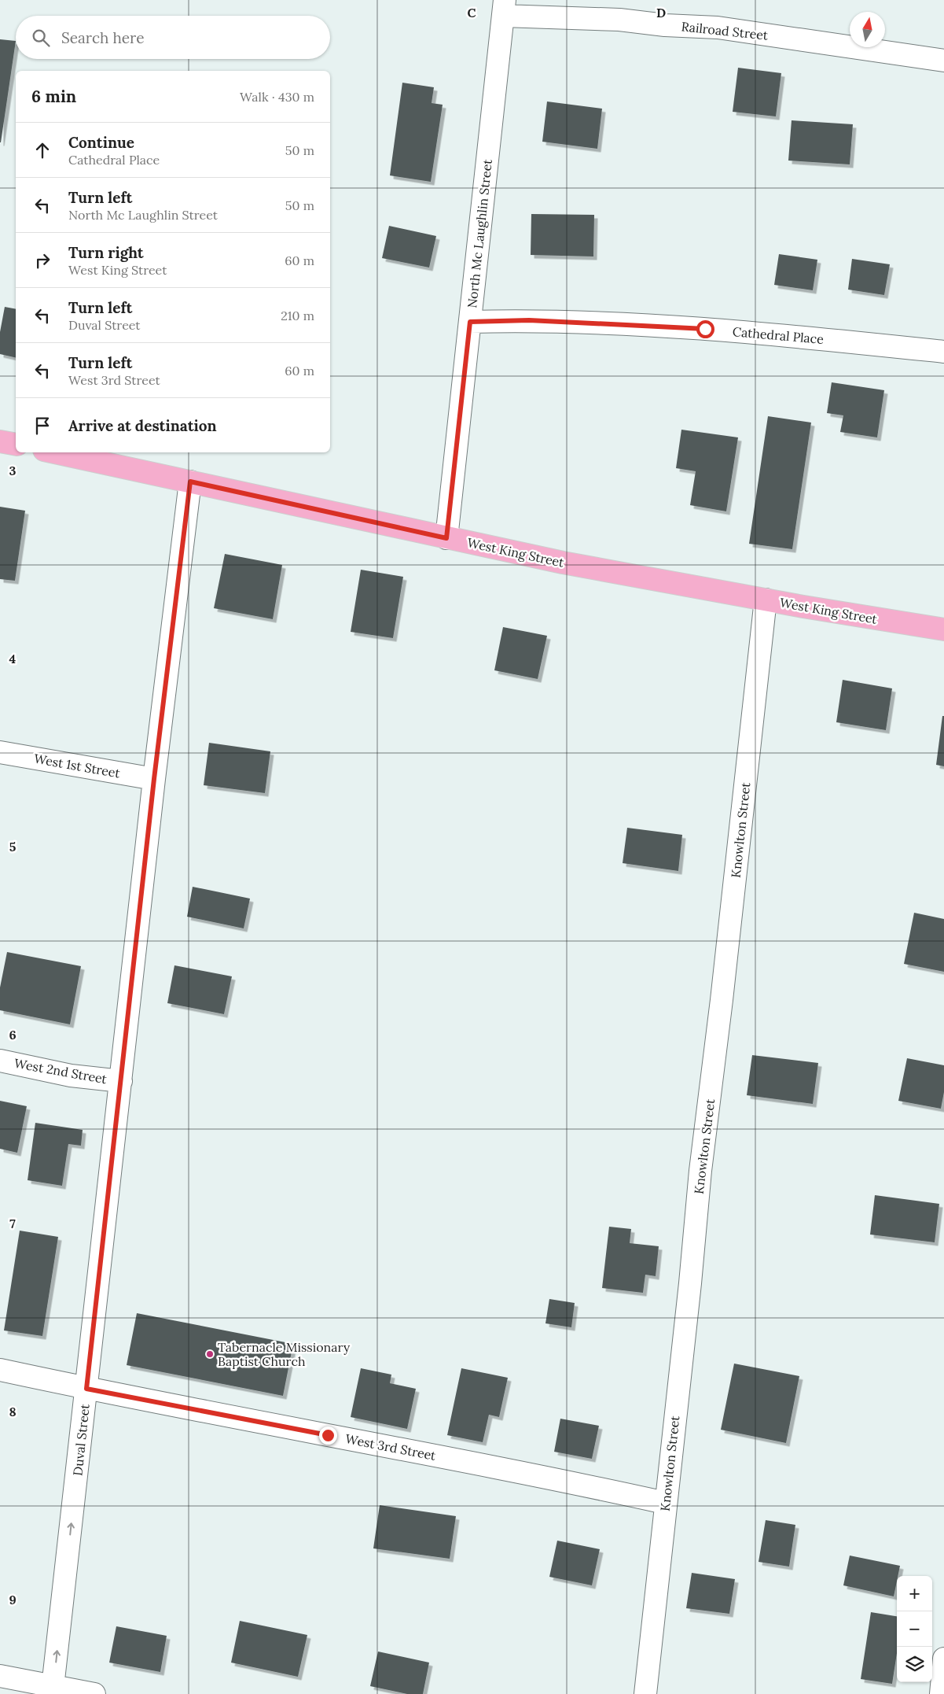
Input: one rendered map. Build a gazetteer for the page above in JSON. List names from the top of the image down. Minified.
{"streets":{"main road":["West King Street"],"street":["Railroad Street","North Mc Laughlin Street","Cathedral Place","West 1st Street","Knowlton Street","West 2nd Street","Duval Street","West 3rd Street"]},"crossings":[["Railroad Street","North Mc Laughlin Street"],["North Mc Laughlin Street","Cathedral Place"],["North Mc Laughlin Street","West King Street"],["West King Street","Knowlton Street"],["West King Street","Duval Street"],["West 1st Street","Duval Street"],["Knowlton Street","West 3rd Street"],["West 2nd Street","Duval Street"],["Duval Street","West 3rd Street"]],"places":["Tabernacle Missionary Baptist Church"],"north":"top","page":{"search":"Search here","heading":["6 min","Walk · 430 m"],"list":[["Continue","Cathedral Place","50 m"],["Turn left","North Mc Laughlin Street","50 m"],["Turn right","West King Street","60 m"],["Turn left","Duval Street","210 m"],["Turn left","West 3rd Street","60 m"],"Arrive at destination"],"map_buttons":["+","−"]},"grid":{"columns":["C","D"],"rows":["3","4","5","6","7","8","9"]}}
